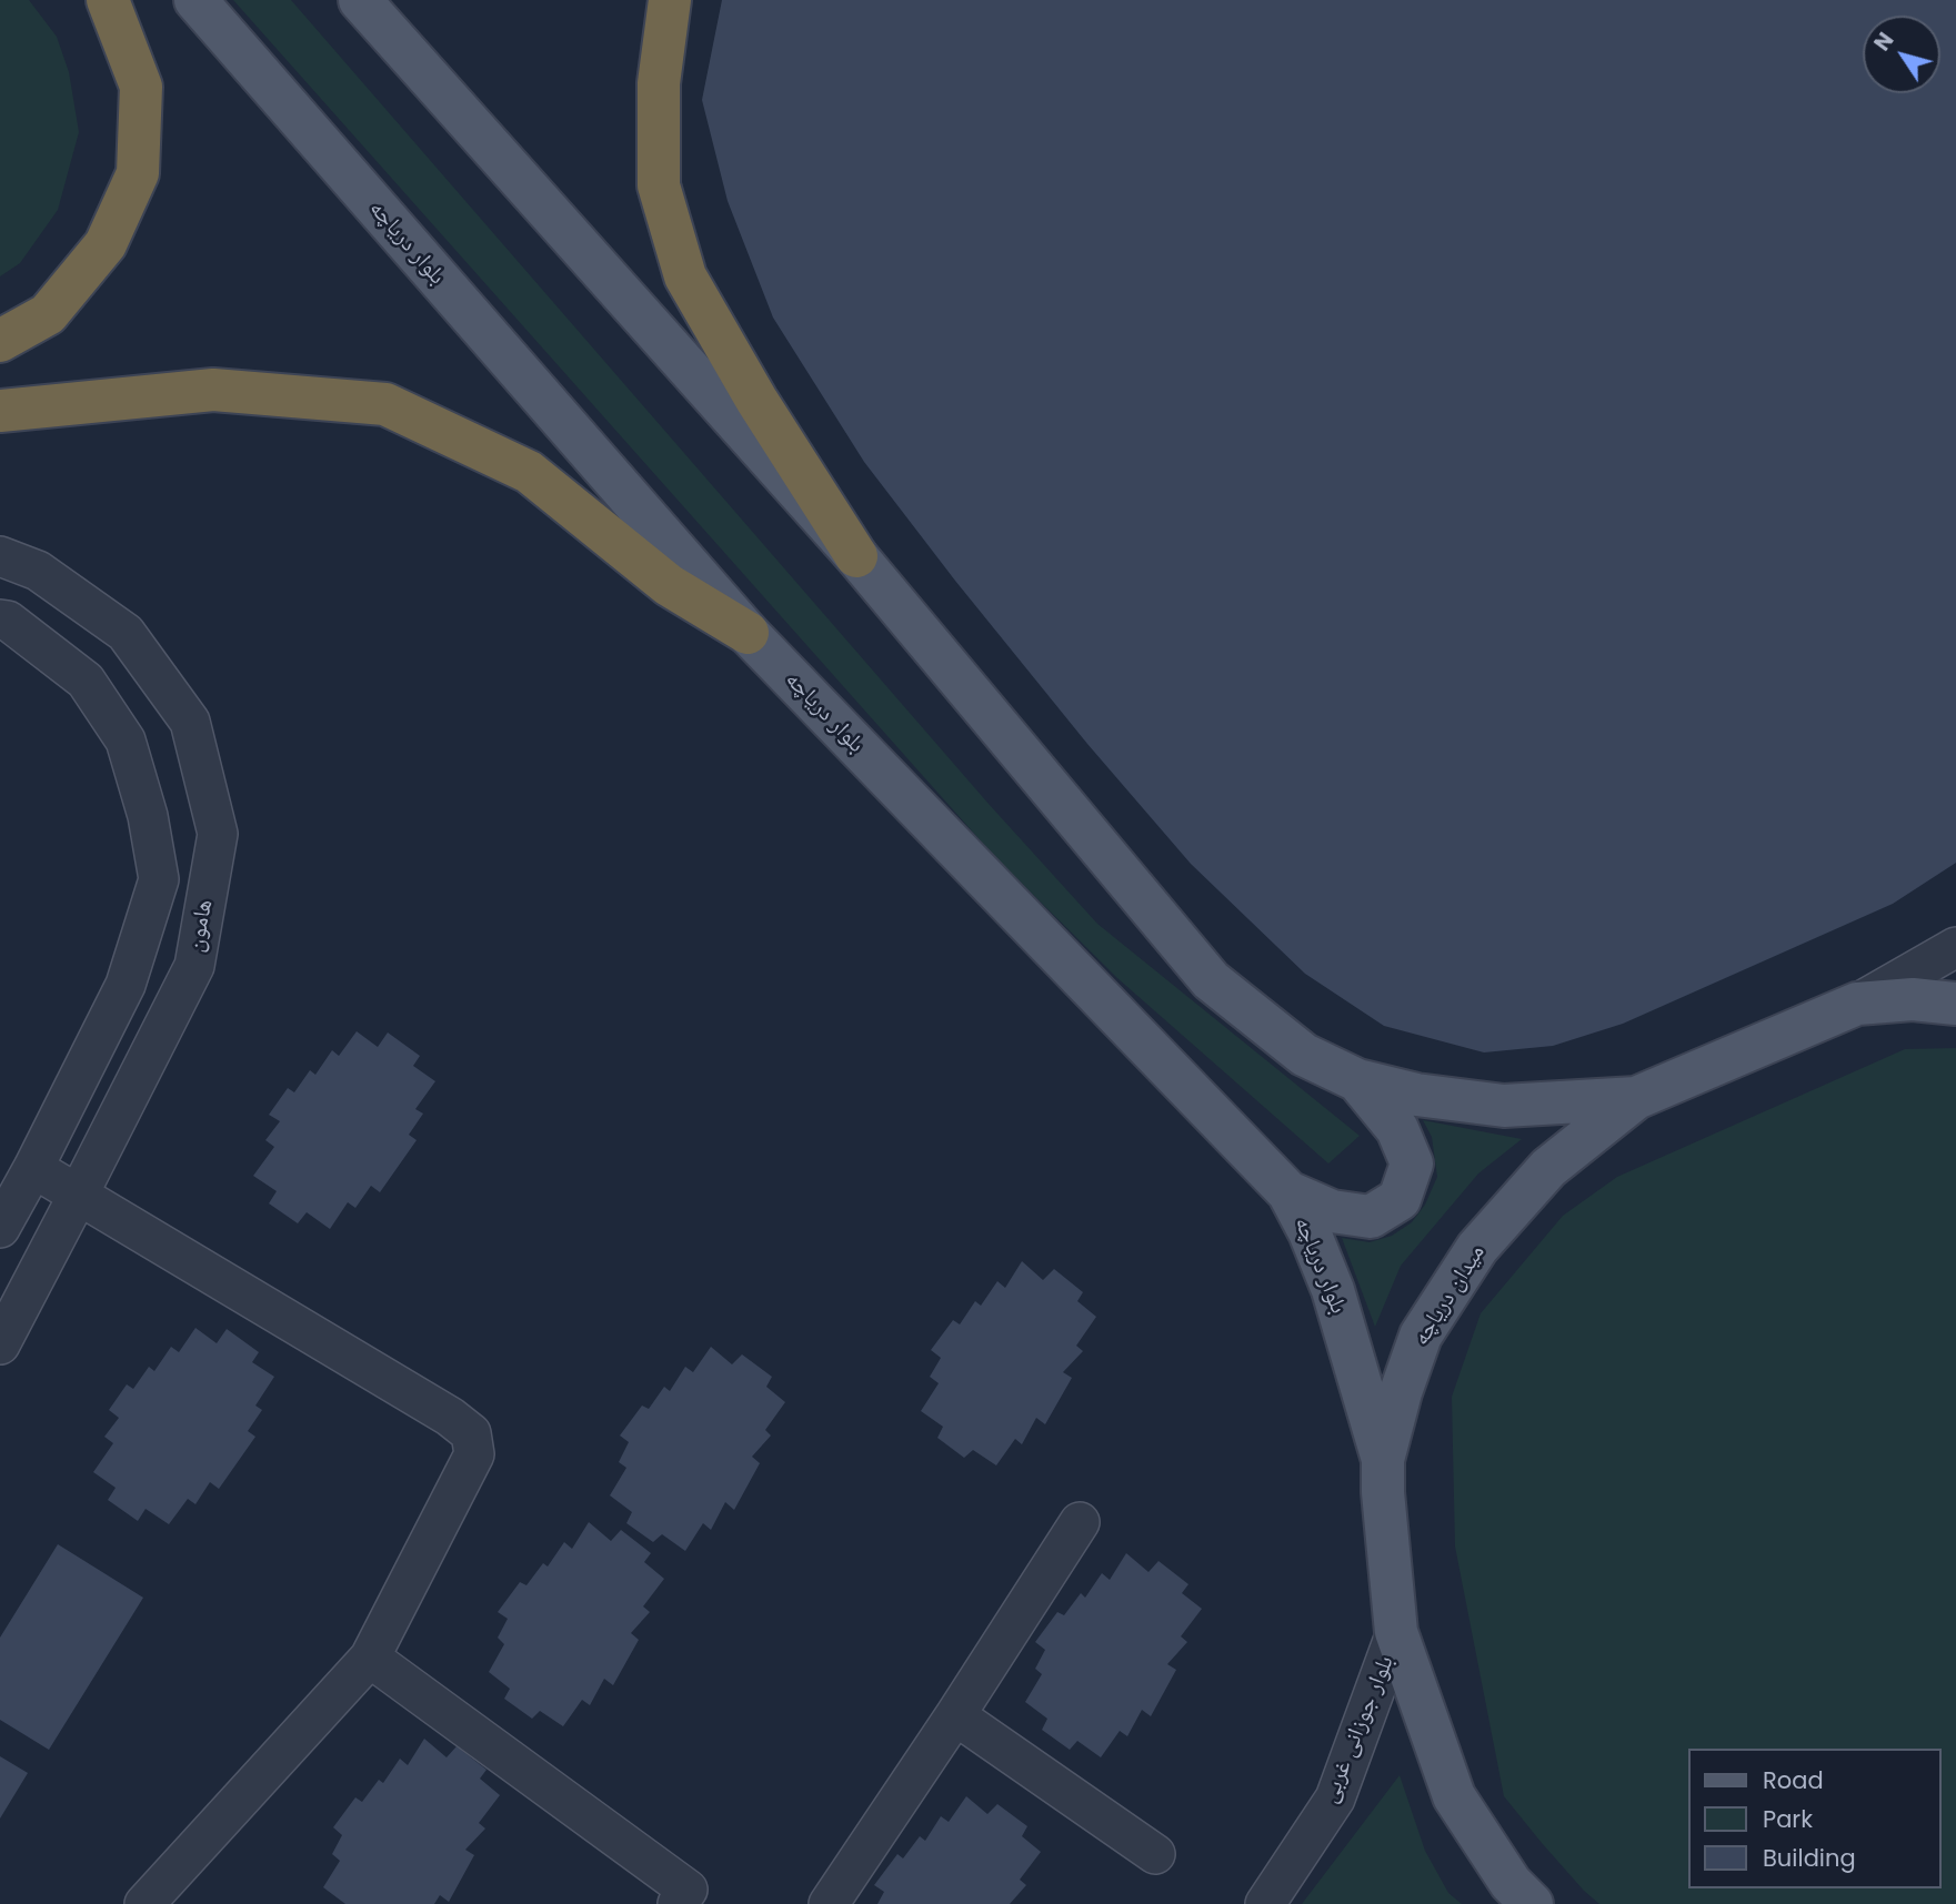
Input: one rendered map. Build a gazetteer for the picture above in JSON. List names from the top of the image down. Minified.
{"streets":{"main road":["بلوار دریاچه","میدان دریاچه"],"street":["هامون","بلوار جوزانی غربی"]},"crossings":[["بلوار دریاچه","میدان دریاچه"],["میدان دریاچه","بلوار جوزانی غربی"]],"legend":["Road","Park","Building"],"north":"top left"}
